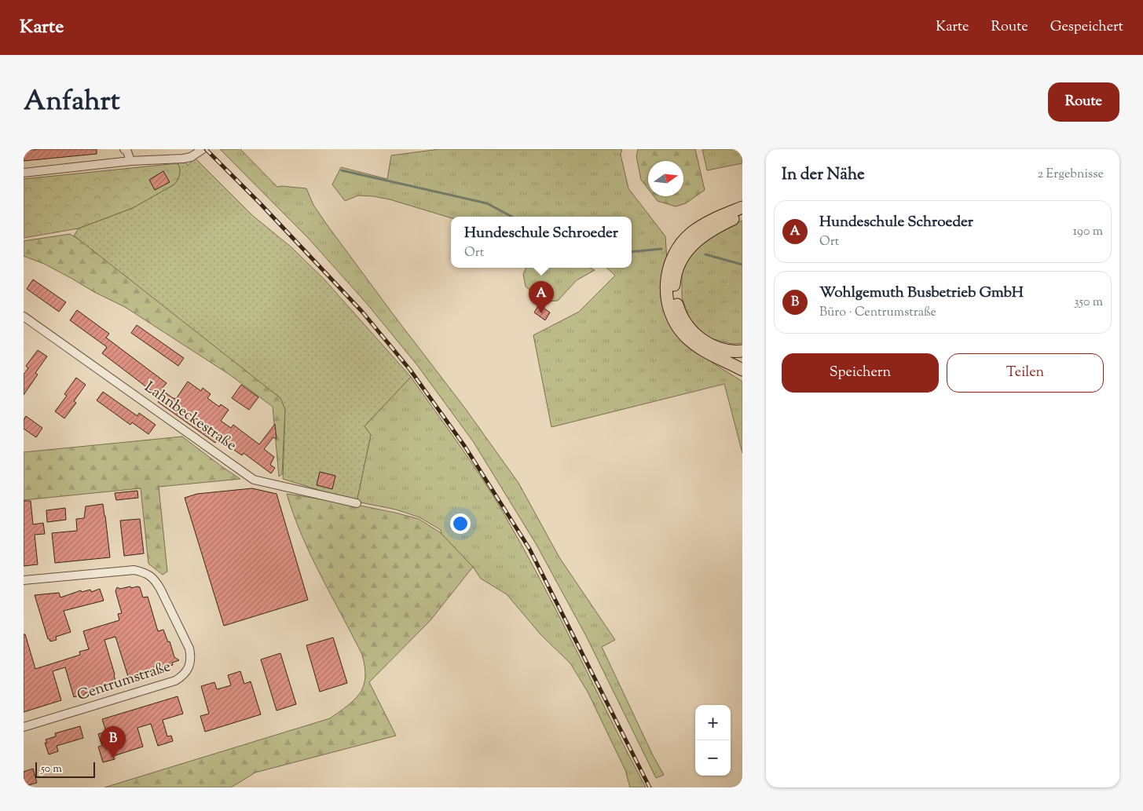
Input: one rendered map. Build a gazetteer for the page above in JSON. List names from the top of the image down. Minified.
{"streets":{"street":["Lahnbeckestraße","Centrumstraße"]},"scale_bar":"50 m","north":"right","page":{"header":"Karte","nav":["Karte","Route","Gespeichert"],"title":"Anfahrt","buttons":["Route",["Speichern","Teilen"]],"heading":["In der Nähe","2 Ergebnisse"],"list":[{"mark":"A","name":"Hundeschule Schroeder","note":"Ort","value":"190 m"},{"mark":"B","name":"Wohlgemuth Busbetrieb GmbH","note":"Büro · Centrumstraße","value":"350 m"}],"popup":["Hundeschule Schroeder","Ort"],"pins":["A","B"],"map_buttons":["+","−"],"scale":"50 m"}}
